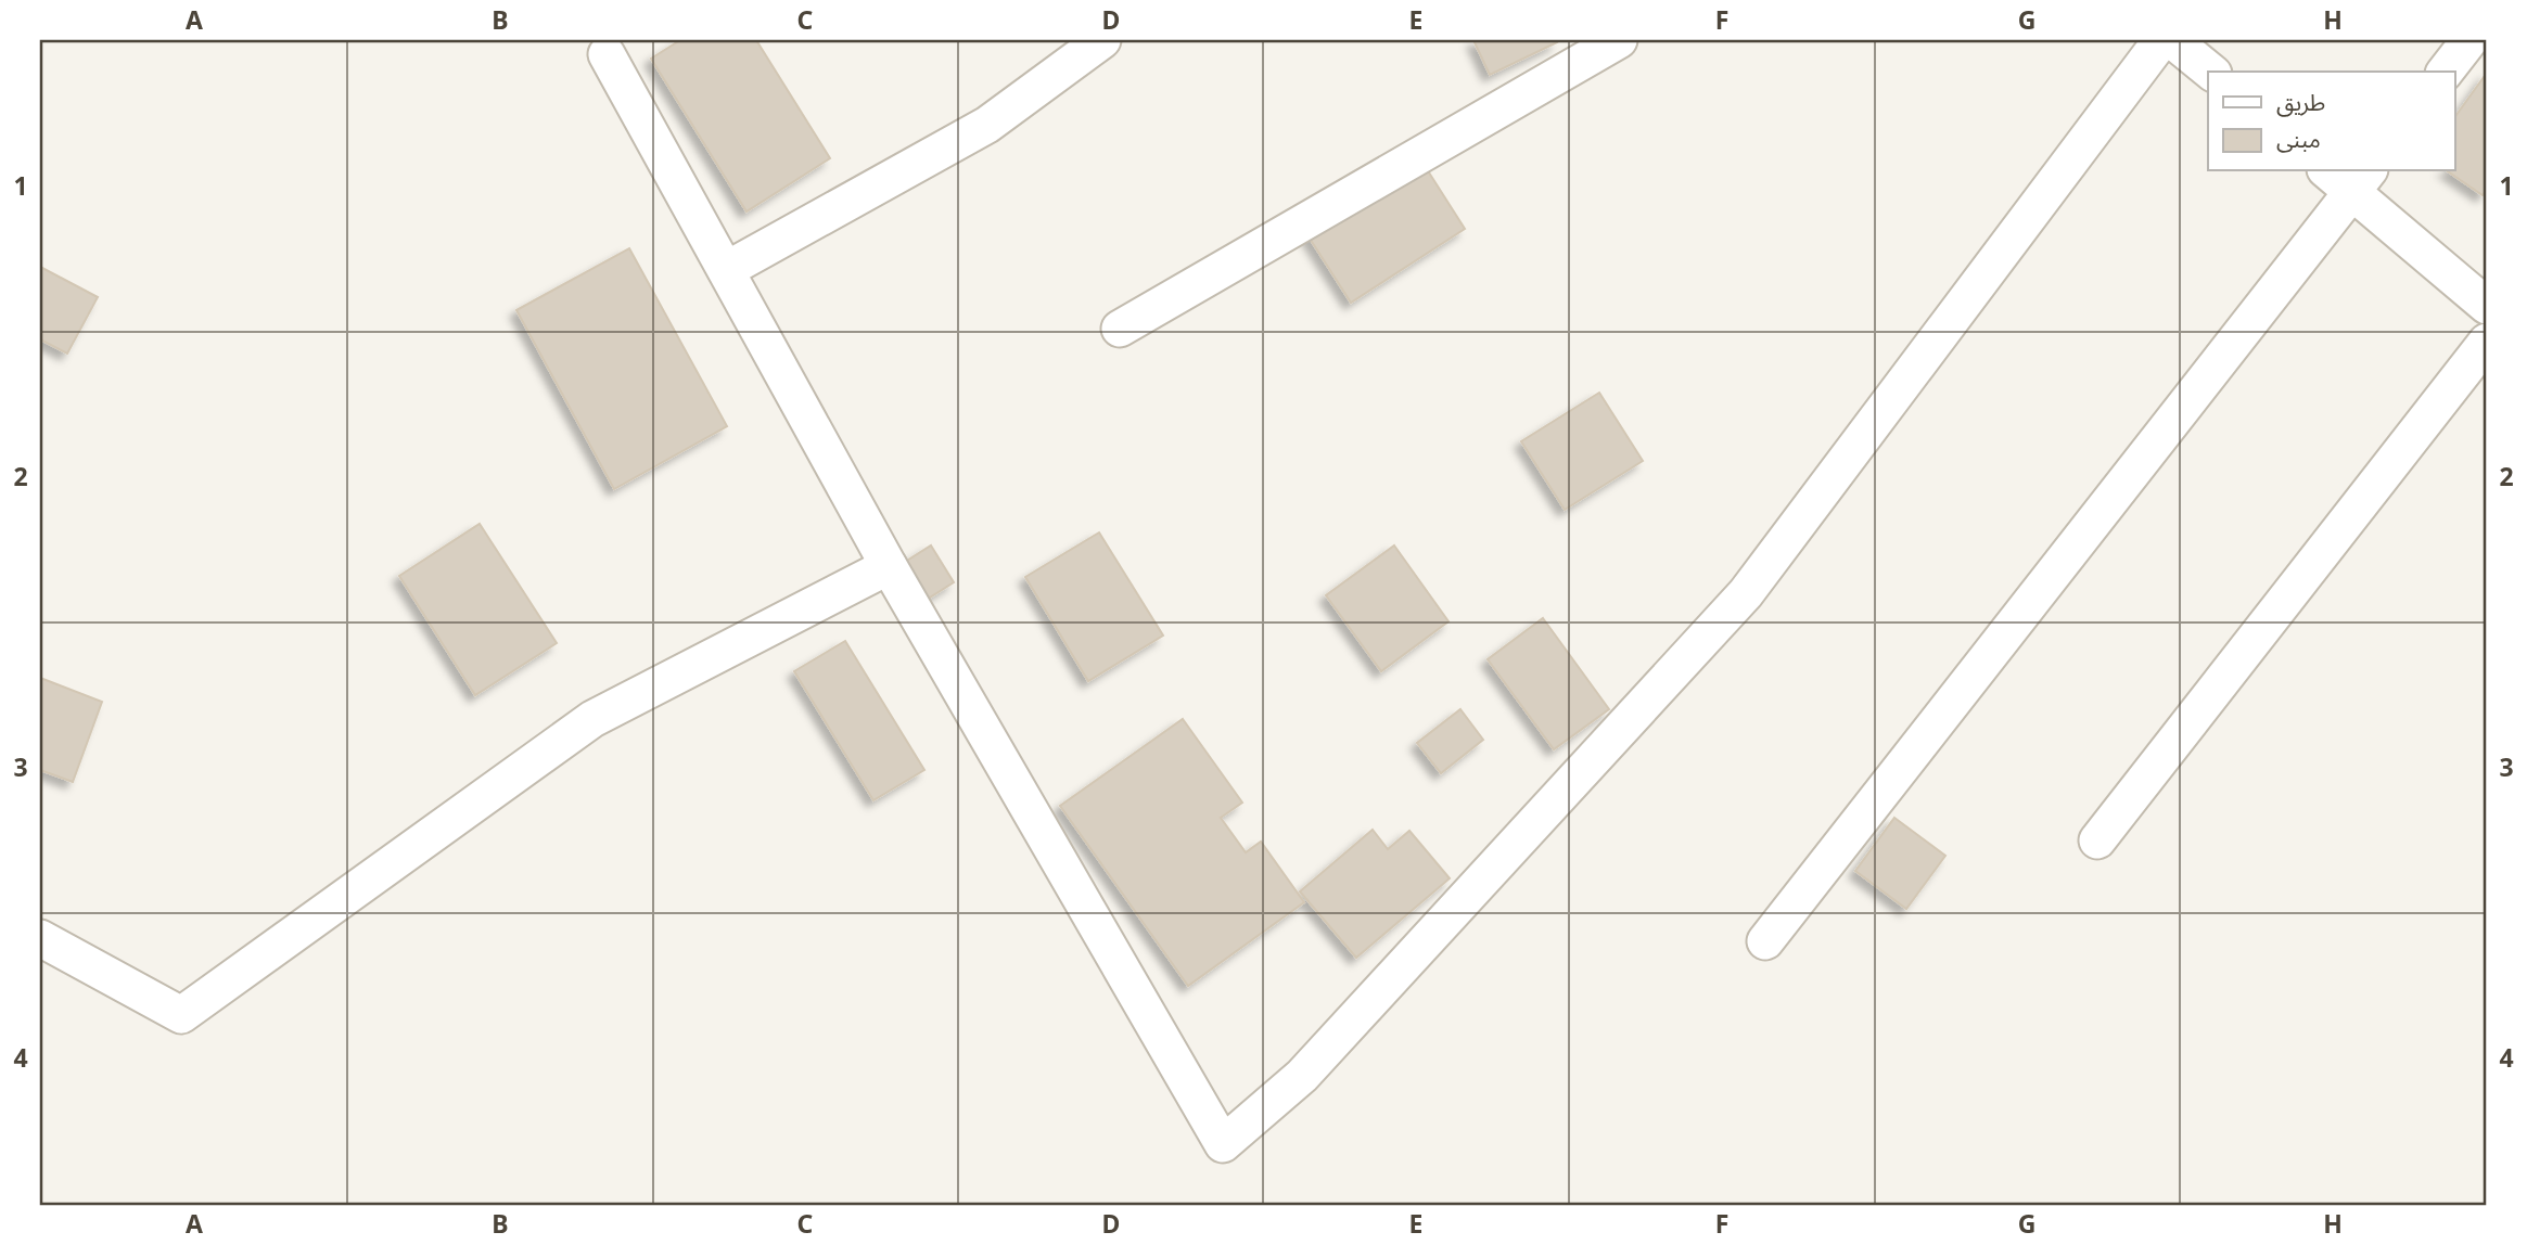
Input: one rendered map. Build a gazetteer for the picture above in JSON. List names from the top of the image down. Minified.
{"legend":["طريق","مبنى"],"grid":{"columns":["A","B","C","D","E","F","G","H"],"rows":["1","2","3","4"]}}
